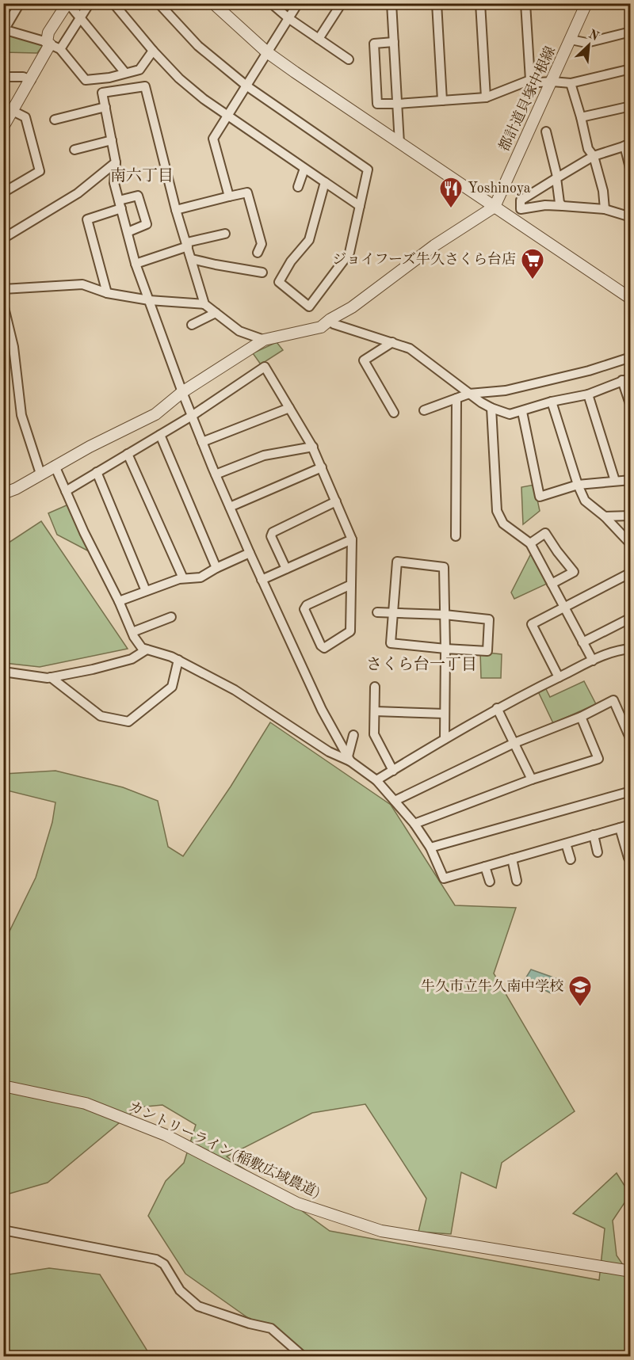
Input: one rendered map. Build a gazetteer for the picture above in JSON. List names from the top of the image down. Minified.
{"streets":{"street":["都計道貝塚中根線","カントリーライン(稲敷広域農道)"]},"districts":["南六丁目","さくら台一丁目"],"places":{"restaurant":["Yoshinoya"],"supermarket":["ジョイフーズ牛久さくら台店"],"school or university":["牛久市立牛久南中学校"]},"north":"top right"}
